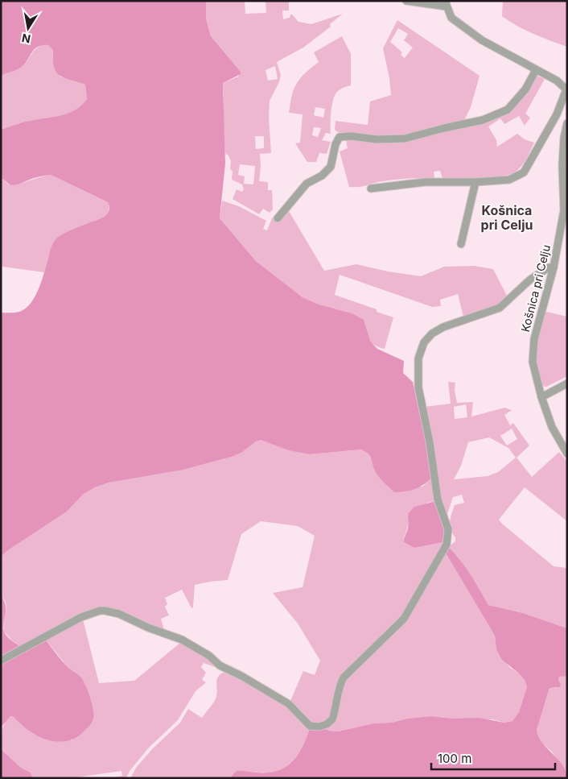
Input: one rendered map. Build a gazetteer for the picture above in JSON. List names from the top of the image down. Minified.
{"streets":{"street":["Košnica pri Celju"]},"districts":["Košnica pri Celju"],"scale_bar":"100 m","north":"bottom"}
